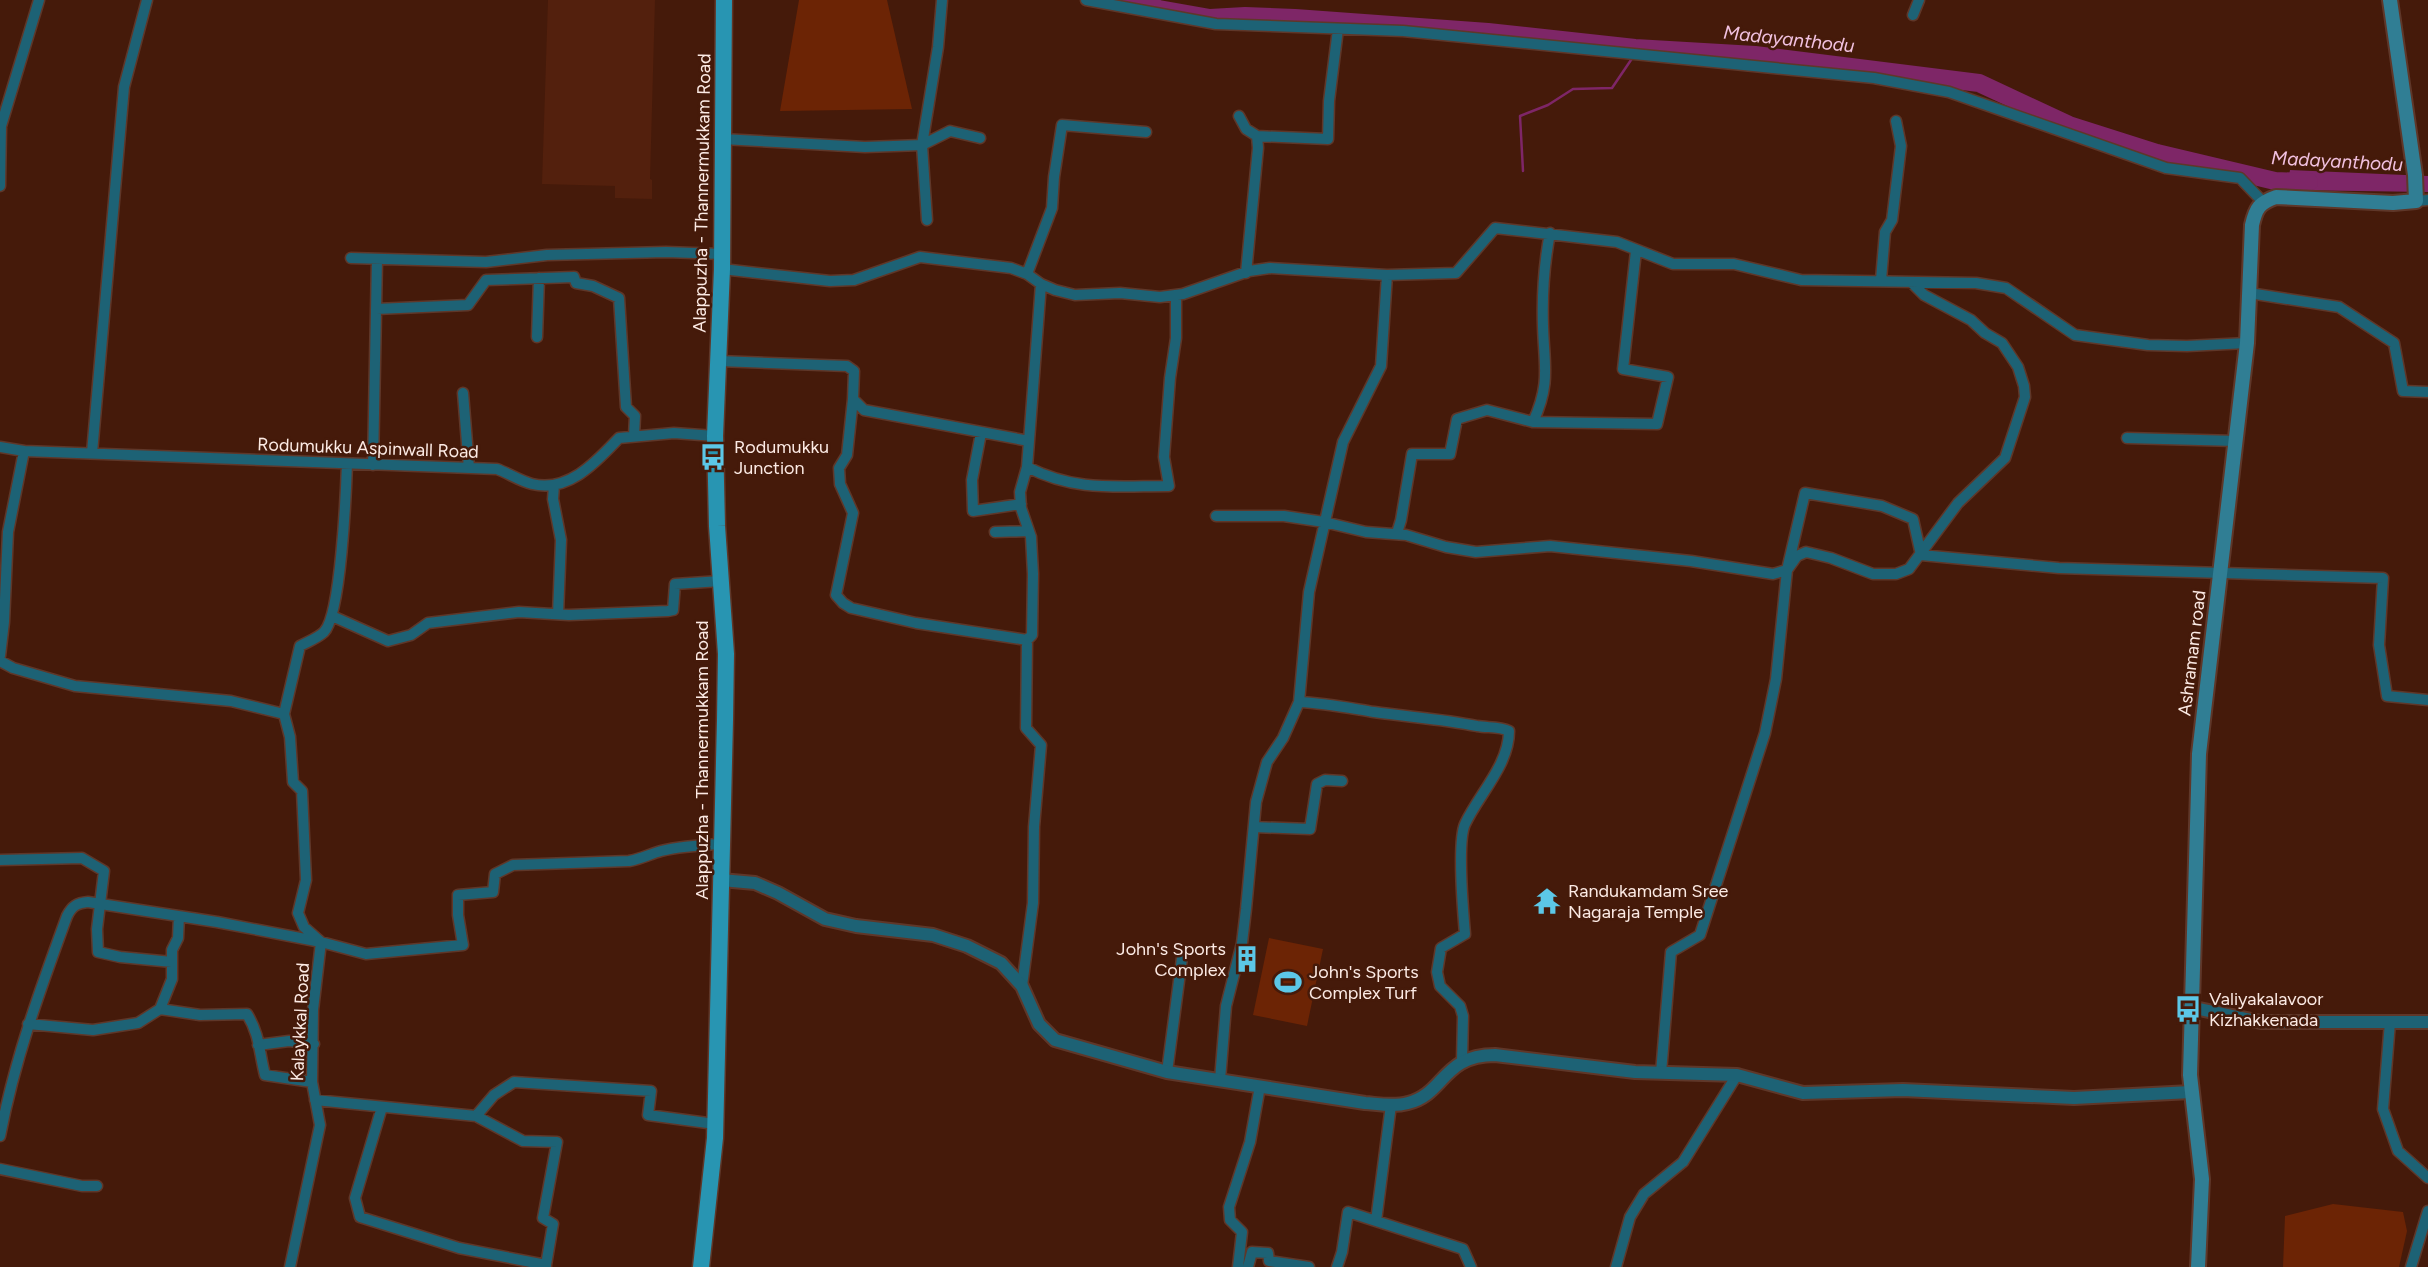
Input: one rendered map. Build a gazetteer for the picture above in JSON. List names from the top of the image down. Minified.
{"streets":{"main road":["Alappuzha - Thannermukkam Road","Ashramam road"],"street":["Rodumukku Aspinwall Road","Kalaykkal Road"]},"water":["Madayanthodu"],"places":{"bus stop":["Rodumukku Junction","Valiyakalavoor Kizhakkenada"],"temple":["Randukamdam Sree Nagaraja Temple"],"building":["John's Sports Complex"],"sports":["John's Sports Complex Turf"]}}
